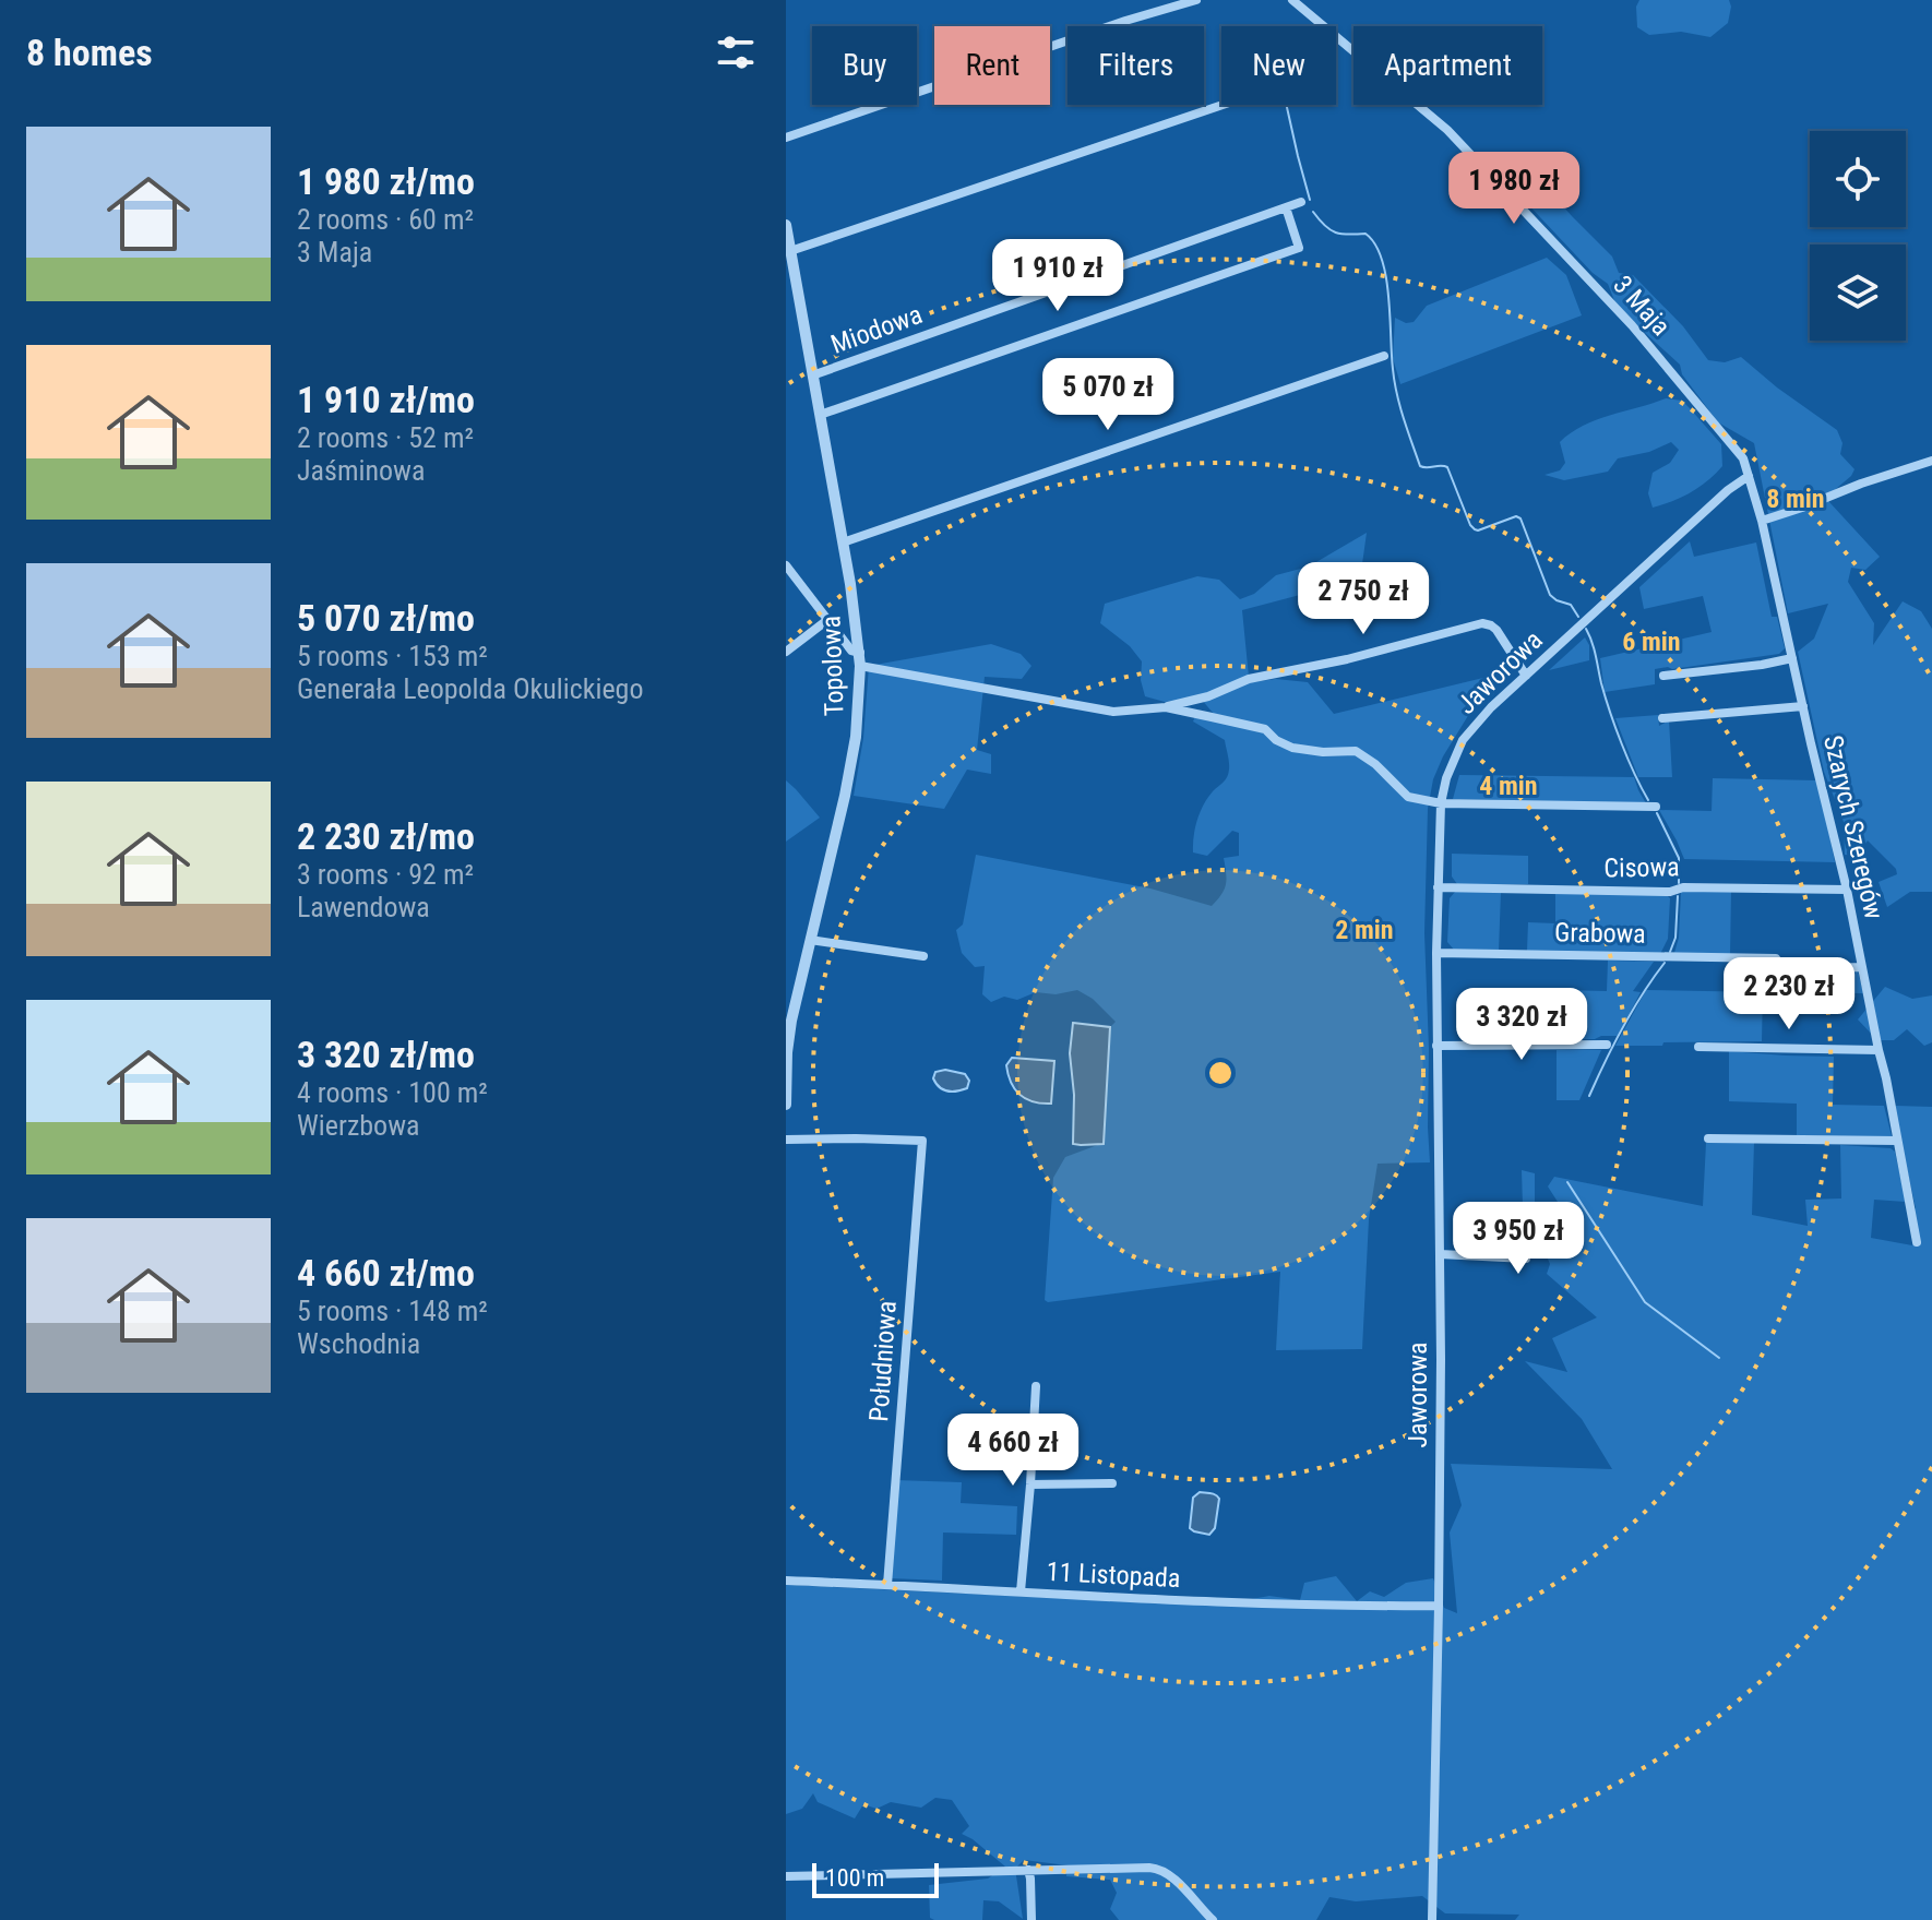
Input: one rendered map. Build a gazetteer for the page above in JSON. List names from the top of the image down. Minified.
{"streets":{"street":["3 Maja","Miodowa","Topolowa","Jaworowa","Szarych Szeregów","Cisowa","Grabowa","Południowa","11 Listopada"]},"crossings":[["3 Maja","Jaworowa"],["3 Maja","Szarych Szeregów"],["Miodowa","Topolowa"],["Jaworowa","Szarych Szeregów"],["Jaworowa","Cisowa"],["Jaworowa","Grabowa"],["Jaworowa","11 Listopada"],["Szarych Szeregów","Cisowa"],["Szarych Szeregów","Grabowa"],["Południowa","11 Listopada"]],"scale_bar":"100 m","page":{"heading":"8 homes","chip":["Buy","Rent","Filters","New","Apartment"],"list":[{"name":"1 980 zł/mo","note":"2 rooms · 60 m² · 3 Maja"},{"name":"1 910 zł/mo","note":"2 rooms · 52 m² · Jaśminowa"},{"name":"5 070 zł/mo","note":"5 rooms · 153 m² · Generała Leopolda Okulickiego"},{"name":"2 230 zł/mo","note":"3 rooms · 92 m² · Lawendowa"},{"name":"3 320 zł/mo","note":"4 rooms · 100 m² · Wierzbowa"},{"name":"4 660 zł/mo","note":"5 rooms · 148 m² · Wschodnia"}],"price":["1 980 zł","1 910 zł","5 070 zł","2 750 zł","2 230 zł","3 320 zł","3 950 zł","4 660 zł"],"scale":"100 m"},"rings":["8 min","6 min","4 min","2 min"]}
